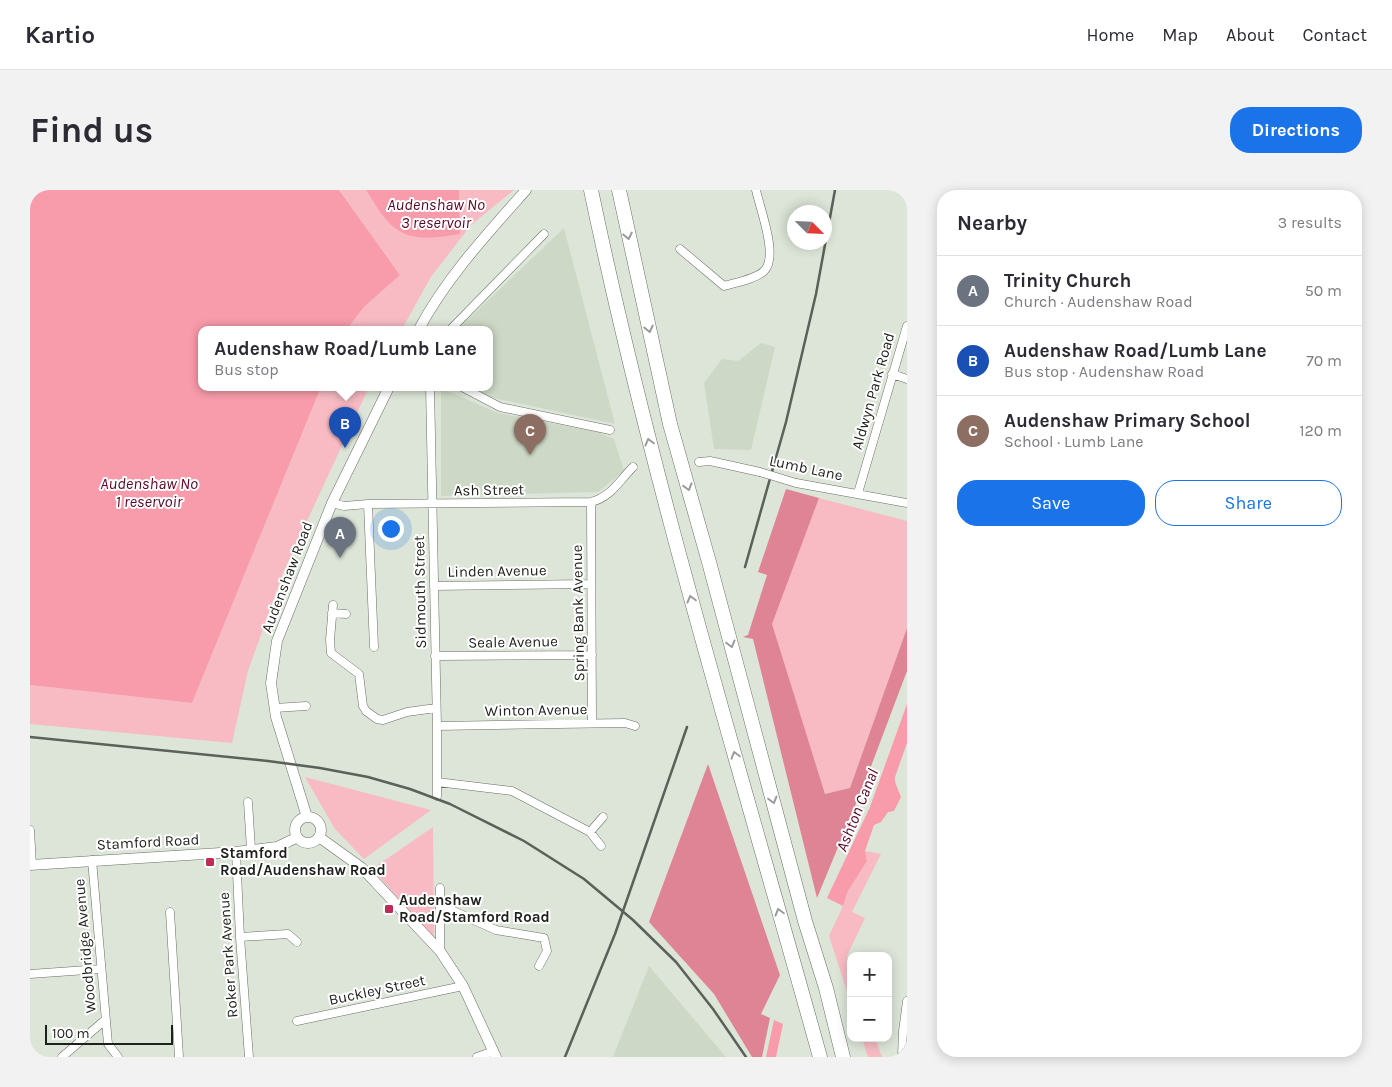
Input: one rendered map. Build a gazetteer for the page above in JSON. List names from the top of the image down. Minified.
{"streets":{"main road":["Audenshaw Road","Stamford Road"],"street":["Aldwyn Park Road","Lumb Lane","Ash Street","Linden Avenue","Sidmouth Street","Spring Bank Avenue","Seale Avenue","Winton Avenue","Woodbridge Avenue","Roker Park Avenue","Buckley Street"]},"crossings":[["Aldwyn Park Road","Lumb Lane"],["Ash Street","Audenshaw Road"],["Ash Street","Sidmouth Street"],["Ash Street","Spring Bank Avenue"],["Linden Avenue","Sidmouth Street"],["Linden Avenue","Spring Bank Avenue"],["Audenshaw Road","Stamford Road"],["Audenshaw Road","Buckley Street"],["Sidmouth Street","Seale Avenue"],["Sidmouth Street","Winton Avenue"],["Spring Bank Avenue","Seale Avenue"],["Spring Bank Avenue","Winton Avenue"],["Stamford Road","Woodbridge Avenue"],["Stamford Road","Roker Park Avenue"]],"water":["Audenshaw No 3 reservoir","Audenshaw No 1 reservoir","Ashton Canal"],"places":{"transit":["Stamford Road/Audenshaw Road","Audenshaw Road/Stamford Road"]},"scale_bar":"100 m","north":"bottom right","page":{"header":"Kartio","nav":["Home","Map","About","Contact"],"buttons":["Directions",["Save","Share"]],"title":"Find us","heading":["Nearby","3 results"],"list":[{"mark":"A","name":"Trinity Church","note":"Church · Audenshaw Road","value":"50 m"},{"mark":"B","name":"Audenshaw Road/Lumb Lane","note":"Bus stop · Audenshaw Road","value":"70 m"},{"mark":"C","name":"Audenshaw Primary School","note":"School · Lumb Lane","value":"120 m"}],"popup":["Audenshaw Road/Lumb Lane","Bus stop"],"pins":["B","C","A"],"map_buttons":["+","−"],"scale":"100 m"}}
